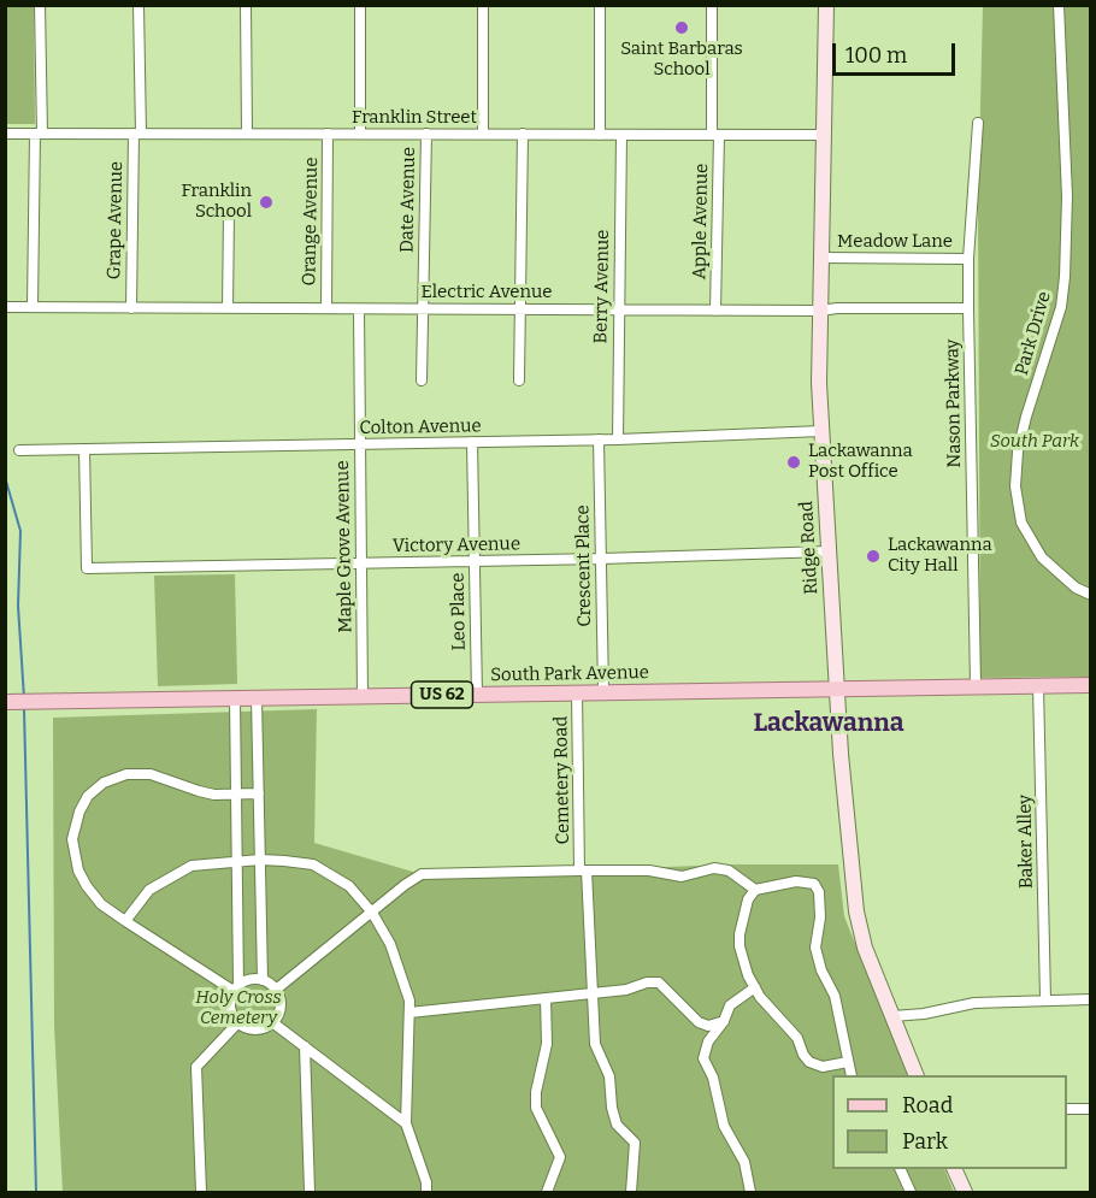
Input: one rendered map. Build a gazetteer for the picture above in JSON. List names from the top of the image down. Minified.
{"streets":{"main road":["Ridge Road","South Park Avenue","US 62"],"street":["Franklin Street","Date Avenue","Grape Avenue","Orange Avenue","Apple Avenue","Meadow Lane","Berry Avenue","Electric Avenue","Park Drive","Nason Parkway","Colton Avenue","Victory Avenue","Maple Grove Avenue","Crescent Place","Leo Place","Cemetery Road","Baker Alley"]},"crossings":[["Franklin Street","Date Avenue"],["Franklin Street","Grape Avenue"],["Franklin Street","Orange Avenue"],["Franklin Street","Apple Avenue"],["Franklin Street","Berry Avenue"],["Franklin Street","Ridge Road"],["Date Avenue","Electric Avenue"],["Grape Avenue","Electric Avenue"],["Orange Avenue","Electric Avenue"],["Apple Avenue","Electric Avenue"],["Meadow Lane","Nason Parkway"],["Meadow Lane","Ridge Road"],["Berry Avenue","Electric Avenue"],["Berry Avenue","Colton Avenue"],["Electric Avenue","Nason Parkway"],["Electric Avenue","Maple Grove Avenue"],["Electric Avenue","Ridge Road"],["Nason Parkway","South Park Avenue"],["Colton Avenue","Victory Avenue"],["Colton Avenue","Maple Grove Avenue"],["Colton Avenue","Ridge Road"],["Colton Avenue","Crescent Place"],["Colton Avenue","Leo Place"],["Victory Avenue","Maple Grove Avenue"],["Victory Avenue","Ridge Road"],["Victory Avenue","Crescent Place"],["Victory Avenue","Leo Place"],["Maple Grove Avenue","South Park Avenue"],["Ridge Road","South Park Avenue"],["Crescent Place","South Park Avenue"],["Leo Place","South Park Avenue"],["South Park Avenue","Cemetery Road"],["South Park Avenue","Baker Alley"]],"districts":["Lackawanna"],"parks":["South Park","Holy Cross Cemetery"],"places":["Saint Barbaras School","Franklin School","Lackawanna Post Office","Lackawanna City Hall"],"legend":["Road","Park"],"scale_bar":"100 m"}
